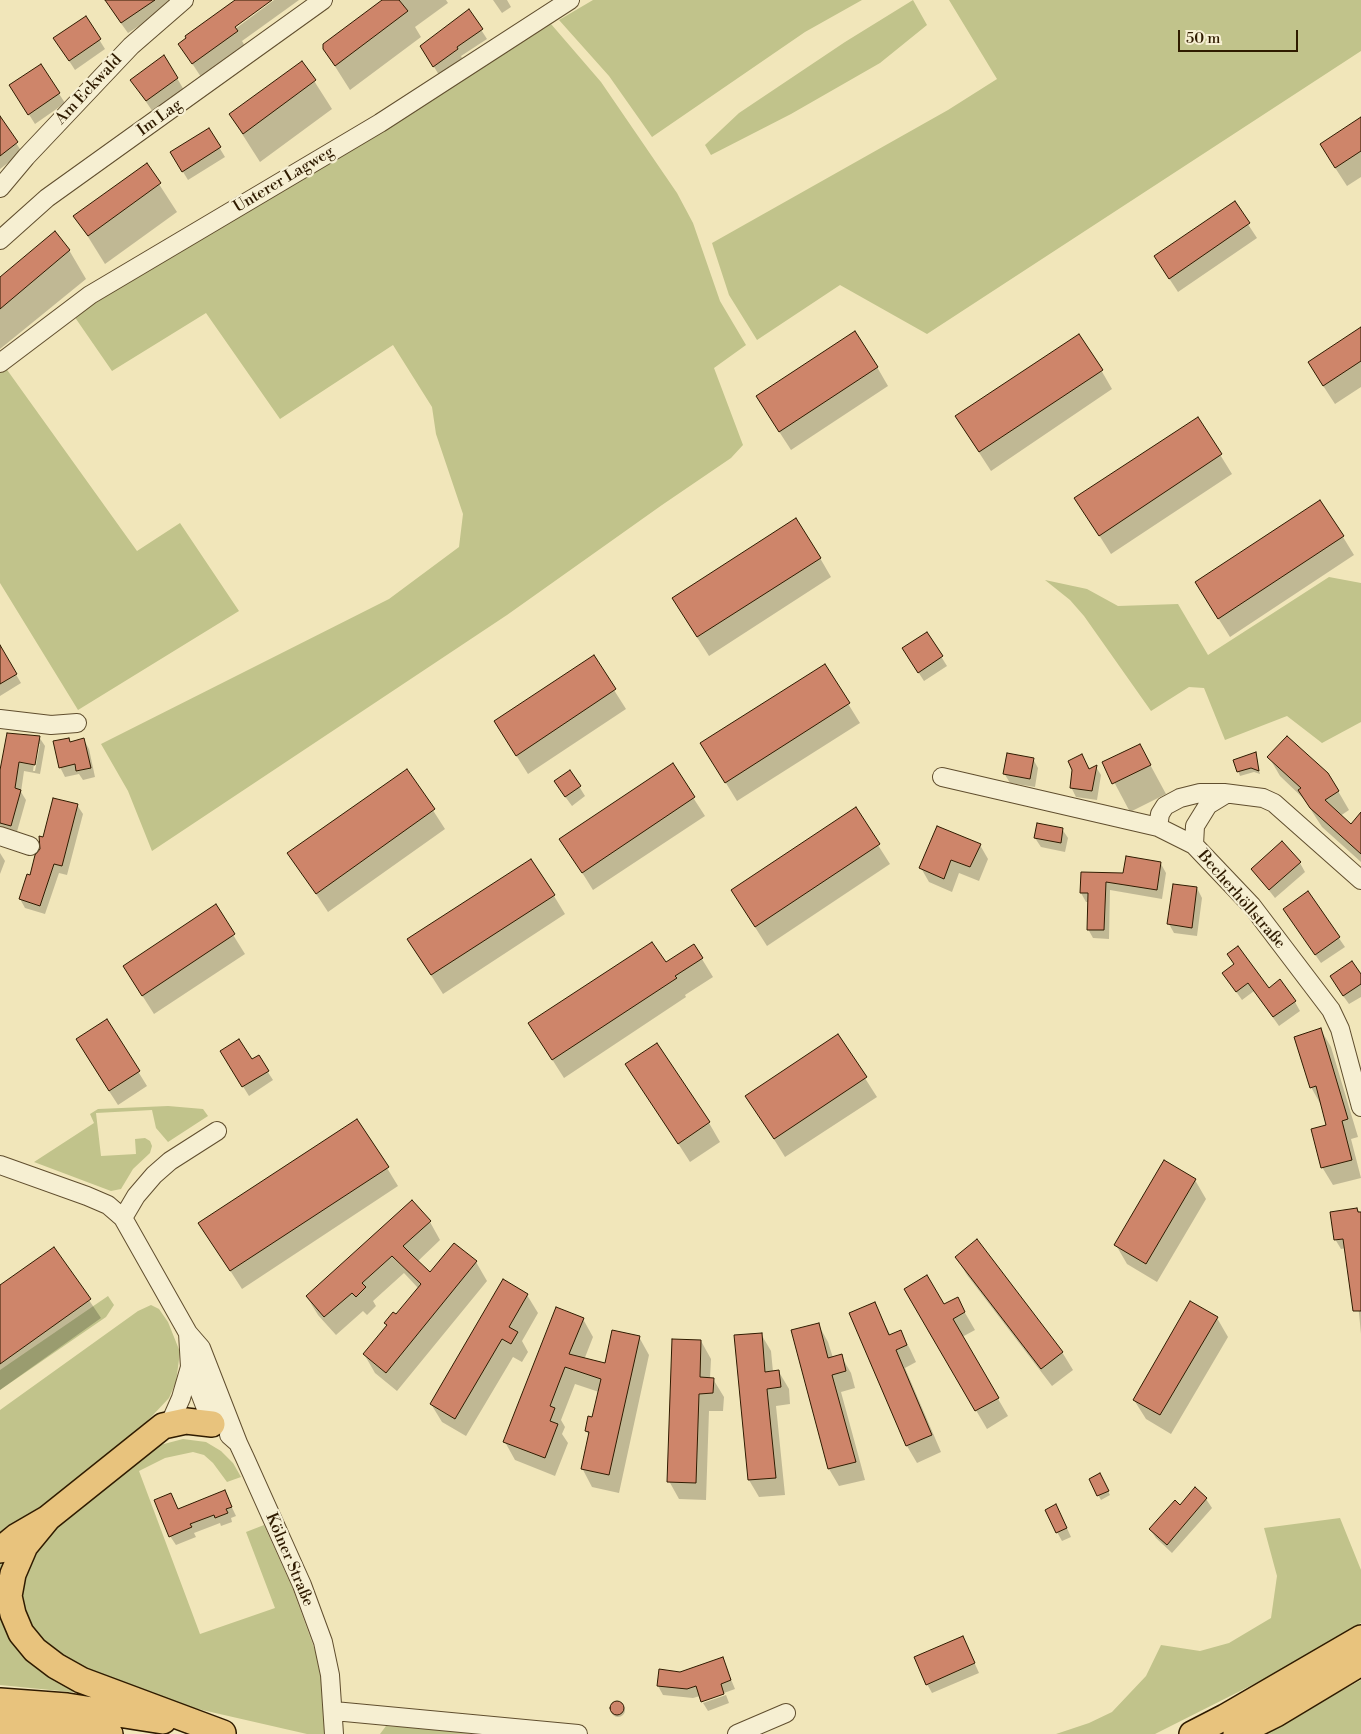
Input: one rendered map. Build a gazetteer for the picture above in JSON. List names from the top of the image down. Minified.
{"streets":{"street":["Am Eckwald","Im Lag","Unterer Lagweg","Becherhöllstraße","Kölner Straße"]},"scale_bar":"50 m"}
